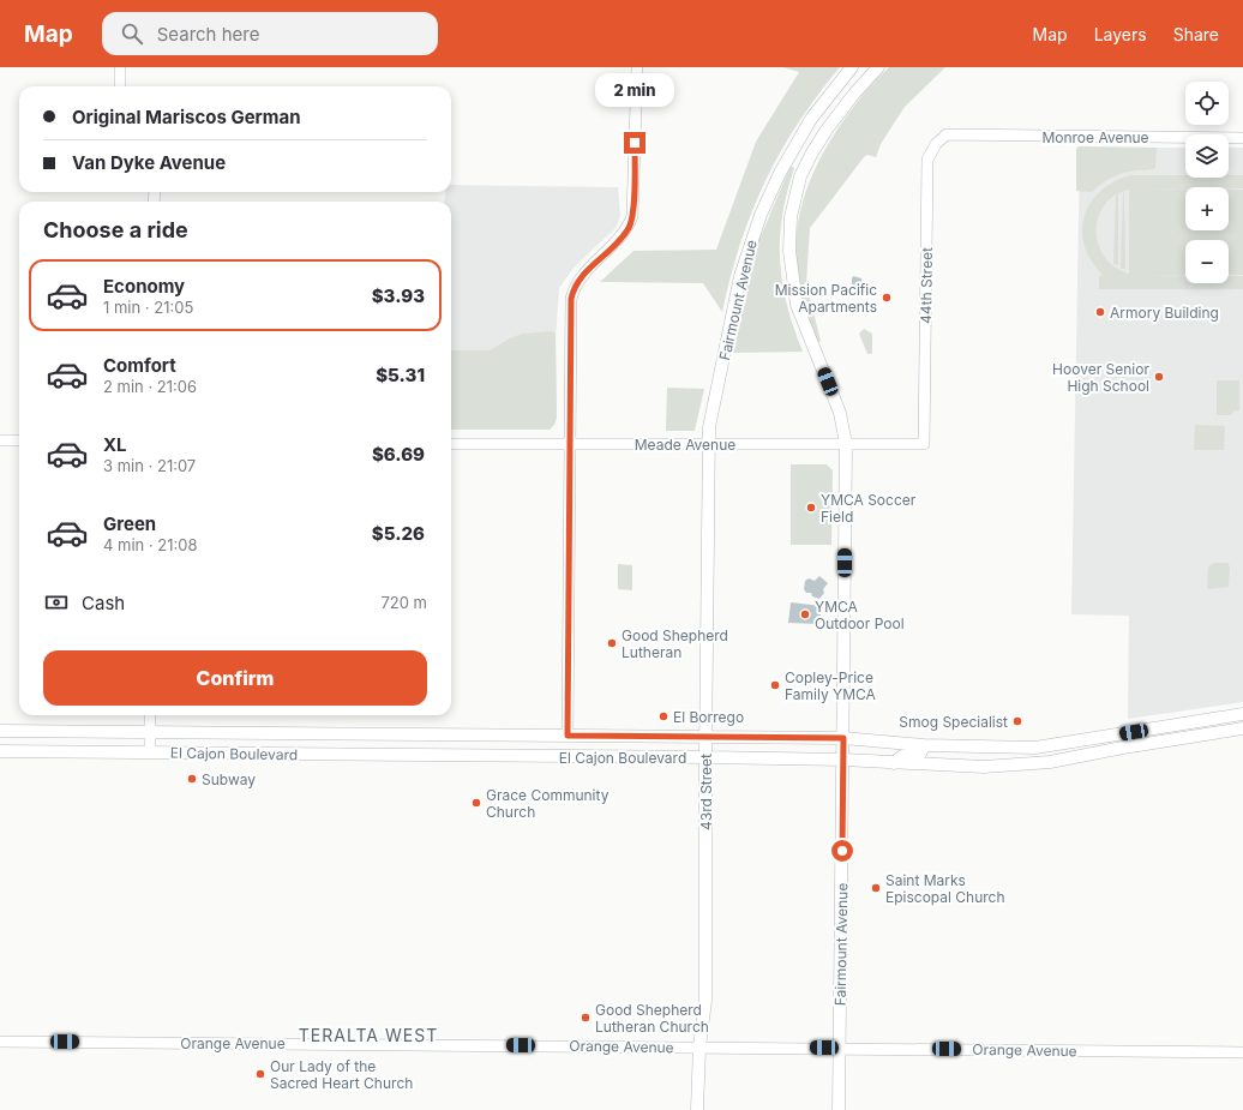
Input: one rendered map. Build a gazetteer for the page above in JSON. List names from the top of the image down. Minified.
{"streets":{"main road":["Monroe Avenue","44th Street","Fairmount Avenue","Meade Avenue","El Cajon Boulevard","43rd Street","Orange Avenue"]},"crossings":[["Monroe Avenue","44th Street"],["44th Street","Meade Avenue"],["Fairmount Avenue","Meade Avenue"],["Fairmount Avenue","El Cajon Boulevard"],["Fairmount Avenue","43rd Street"],["Fairmount Avenue","Orange Avenue"],["Meade Avenue","43rd Street"],["El Cajon Boulevard","43rd Street"],["43rd Street","Orange Avenue"]],"districts":["TERALTA WEST"],"places":["Mission Pacific Apartments","Armory Building","Hoover Senior High School","YMCA Soccer Field","YMCA Outdoor Pool","Good Shepherd Lutheran","Copley-Price Family YMCA","El Borrego","Smog Specialist","Subway","Grace Community Church","Saint Marks Episcopal Church","Good Shepherd Lutheran Church","Our Lady of the Sacred Heart Church"],"page":{"header":"Map","search":"Search here","nav":["Map","Layers","Share"],"bubble":"2 min","map_buttons":["+","−"],"banner":["Original Mariscos German","Van Dyke Avenue"],"heading":"Choose a ride","list":[{"name":"Economy","note":"1 min · 21:05","value":"$3.93"},{"name":"Comfort","note":"2 min · 21:06","value":"$5.31"},{"name":"XL","note":"3 min · 21:07","value":"$6.69"},{"name":"Green","note":"4 min · 21:08","value":"$5.26"}],"pay":["Cash","720 m"],"buttons":"Confirm"}}
